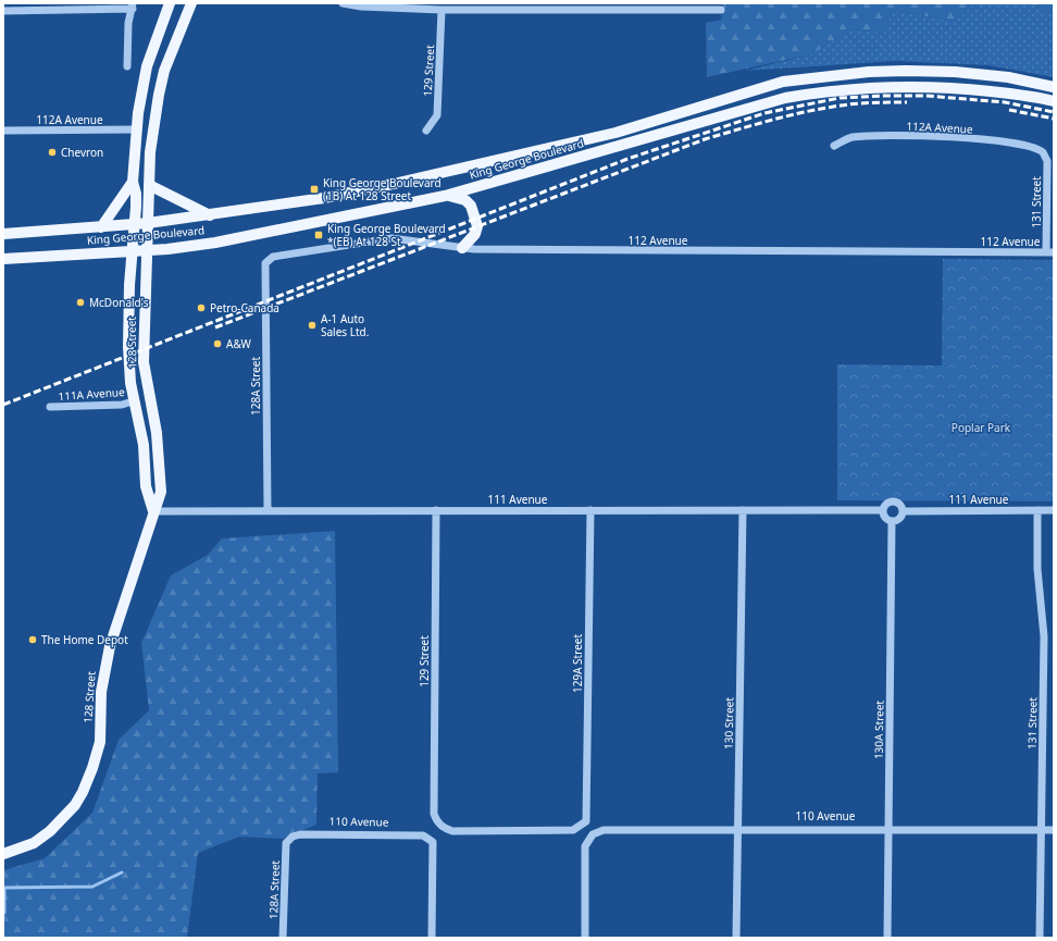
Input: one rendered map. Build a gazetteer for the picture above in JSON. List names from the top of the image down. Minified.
{"streets":{"main road":["King George Boulevard","128 Street"],"street":["129 Street","112A Avenue","131 Street","112 Avenue","128A Street","111A Avenue","111 Avenue","129A Street","130 Street","130A Street","110 Avenue"]},"crossings":[["129 Street","111 Avenue"],["129 Street","129A Street"],["112A Avenue","131 Street"],["112A Avenue","128 Street"],["King George Boulevard","128 Street"],["131 Street","112 Avenue"],["131 Street","111 Avenue"],["131 Street","110 Avenue"],["112 Avenue","128A Street"],["128 Street","111A Avenue"],["128 Street","111 Avenue"],["128A Street","111 Avenue"],["128A Street","110 Avenue"],["111 Avenue","129A Street"],["111 Avenue","130 Street"],["111 Avenue","130A Street"],["130 Street","110 Avenue"],["130A Street","110 Avenue"]],"parks":["Poplar Park"],"places":{"other":["Chevron","McDonald's","Petro-Canada","A-1 Auto Sales Ltd.","A&W","The Home Depot"],"transit":["King George Boulevard (1B) At 128 Street","King George Boulevard *(EB) At 128 St"]}}
